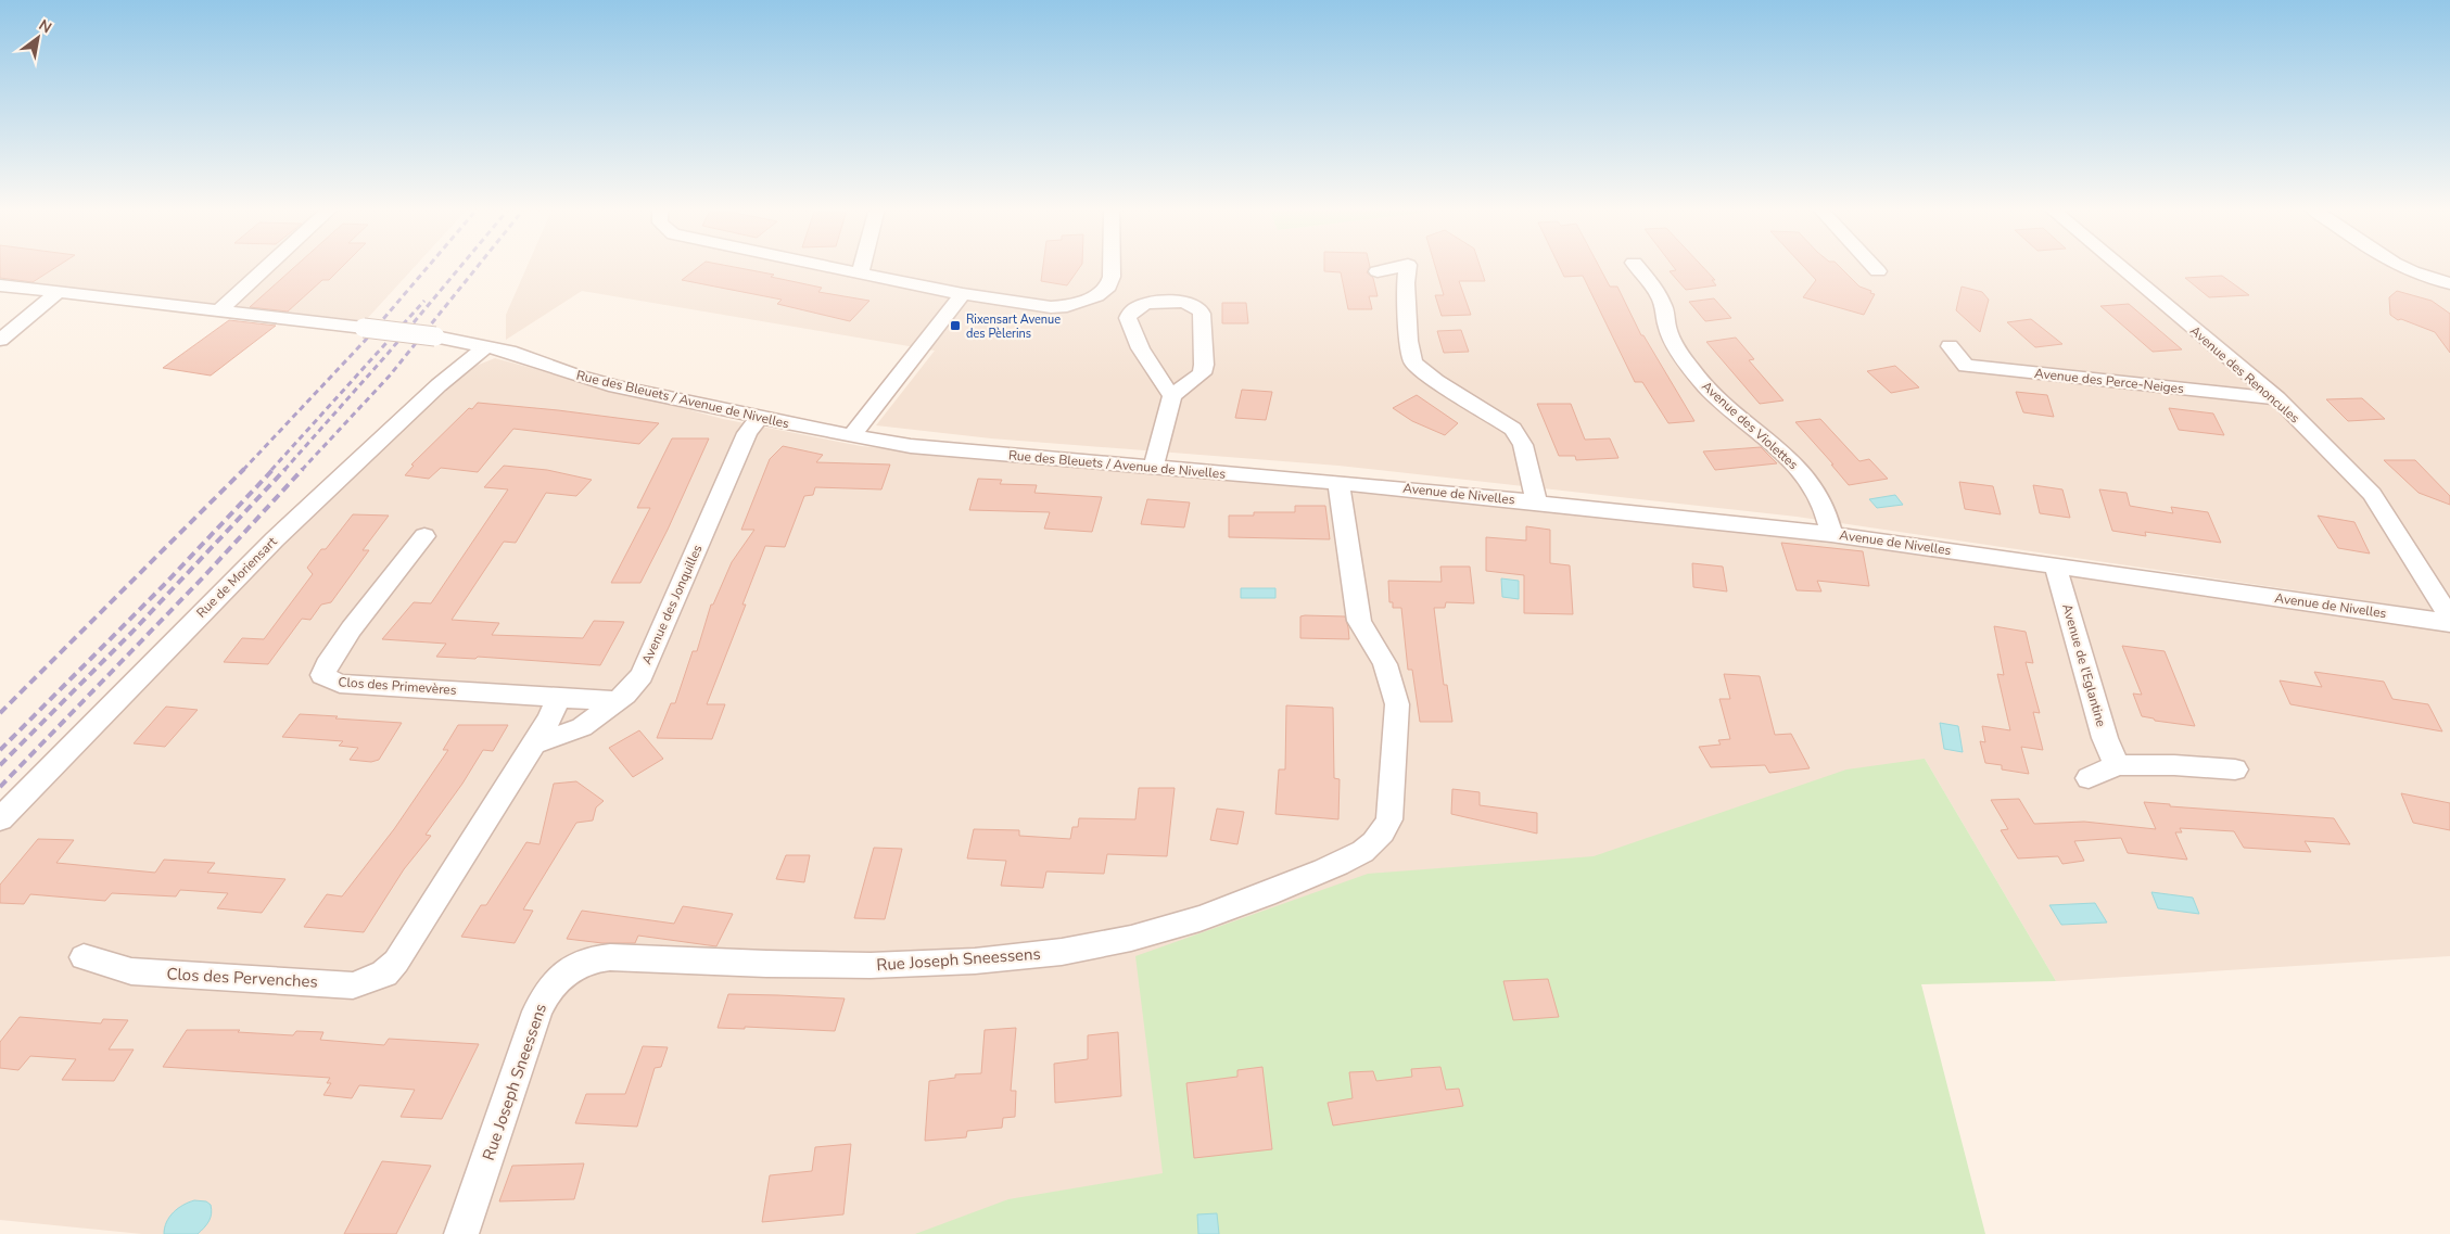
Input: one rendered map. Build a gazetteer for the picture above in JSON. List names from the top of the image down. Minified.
{"streets":{"street":["Avenue des Renoncules","Avenue des Perce-Neiges","Rue des Bleuets / Avenue de Nivelles","Avenue des Violettes","Avenue de Nivelles","Rue de Moriensart","Avenue des Jonquilles","Avenue de l'Eglantine","Clos des Primevères","Rue Joseph Sneessens","Clos des Pervenches"]},"crossings":[["Avenue des Renoncules","Avenue des Perce-Neiges"],["Rue des Bleuets / Avenue de Nivelles","Avenue de Nivelles"],["Rue des Bleuets / Avenue de Nivelles","Rue de Moriensart"],["Rue des Bleuets / Avenue de Nivelles","Avenue des Jonquilles"],["Rue des Bleuets / Avenue de Nivelles","Rue Joseph Sneessens"],["Avenue des Violettes","Avenue de Nivelles"],["Avenue de Nivelles","Avenue de l'Eglantine"],["Avenue de Nivelles","Rue Joseph Sneessens"],["Avenue des Jonquilles","Clos des Primevères"],["Avenue des Jonquilles","Clos des Pervenches"]],"places":{"transit":["Rixensart Avenue des Pèlerins"]},"north":"top right"}
